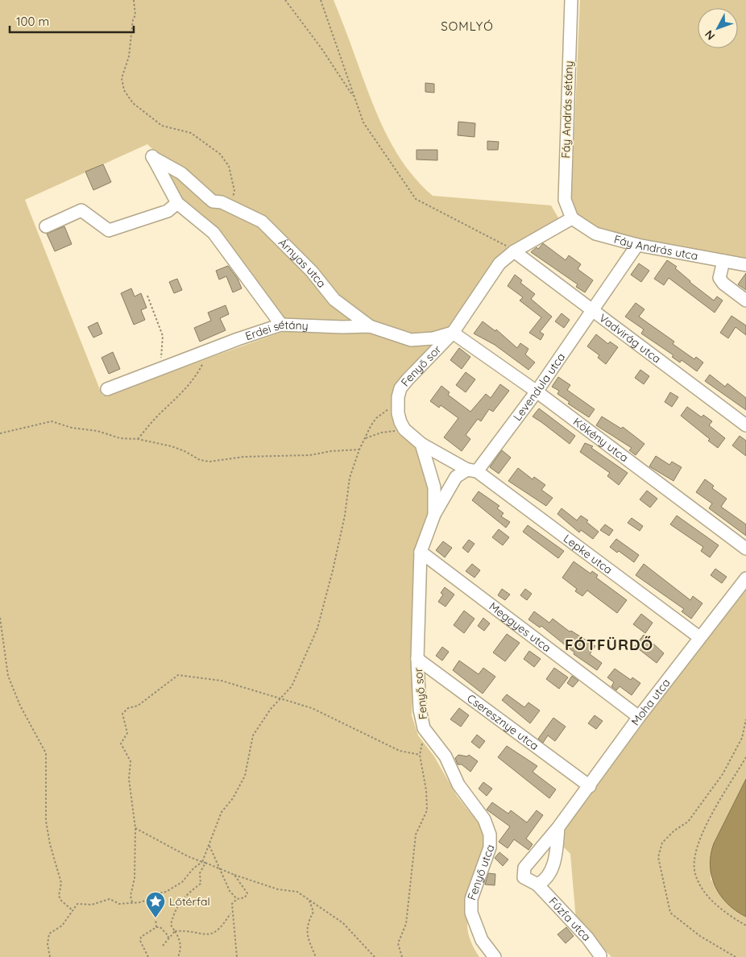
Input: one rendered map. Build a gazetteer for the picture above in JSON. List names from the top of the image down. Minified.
{"streets":{"street":["Fáy András sétány","Fáy András utca","Árnyas utca","Erdei sétány","Vadvirág utca","Fenyő sor","Levendula utca","Kökény utca","Lepke utca","Meggyes utca","Moha utca","Cseresznye utca","Fenyő utca","Fűzfa utca"]},"crossings":[["Fáy András sétány","Fáy András utca"],["Fáy András sétány","Fenyő sor"],["Fáy András utca","Fenyő sor"],["Fáy András utca","Levendula utca"],["Árnyas utca","Erdei sétány"],["Erdei sétány","Fenyő sor"],["Erdei sétány","Kökény utca"],["Vadvirág utca","Fenyő sor"],["Vadvirág utca","Levendula utca"],["Fenyő sor","Levendula utca"],["Fenyő sor","Kökény utca"],["Fenyő sor","Lepke utca"],["Fenyő sor","Meggyes utca"],["Fenyő sor","Cseresznye utca"],["Fenyő sor","Fenyő utca"],["Levendula utca","Kökény utca"],["Levendula utca","Lepke utca"],["Lepke utca","Moha utca"],["Meggyes utca","Moha utca"],["Moha utca","Cseresznye utca"],["Moha utca","Fűzfa utca"]],"districts":["SOMLYÓ","FÓTFÜRDŐ"],"places":{"place":["Lőtérfal"]},"scale_bar":"100 m","north":"bottom left"}
